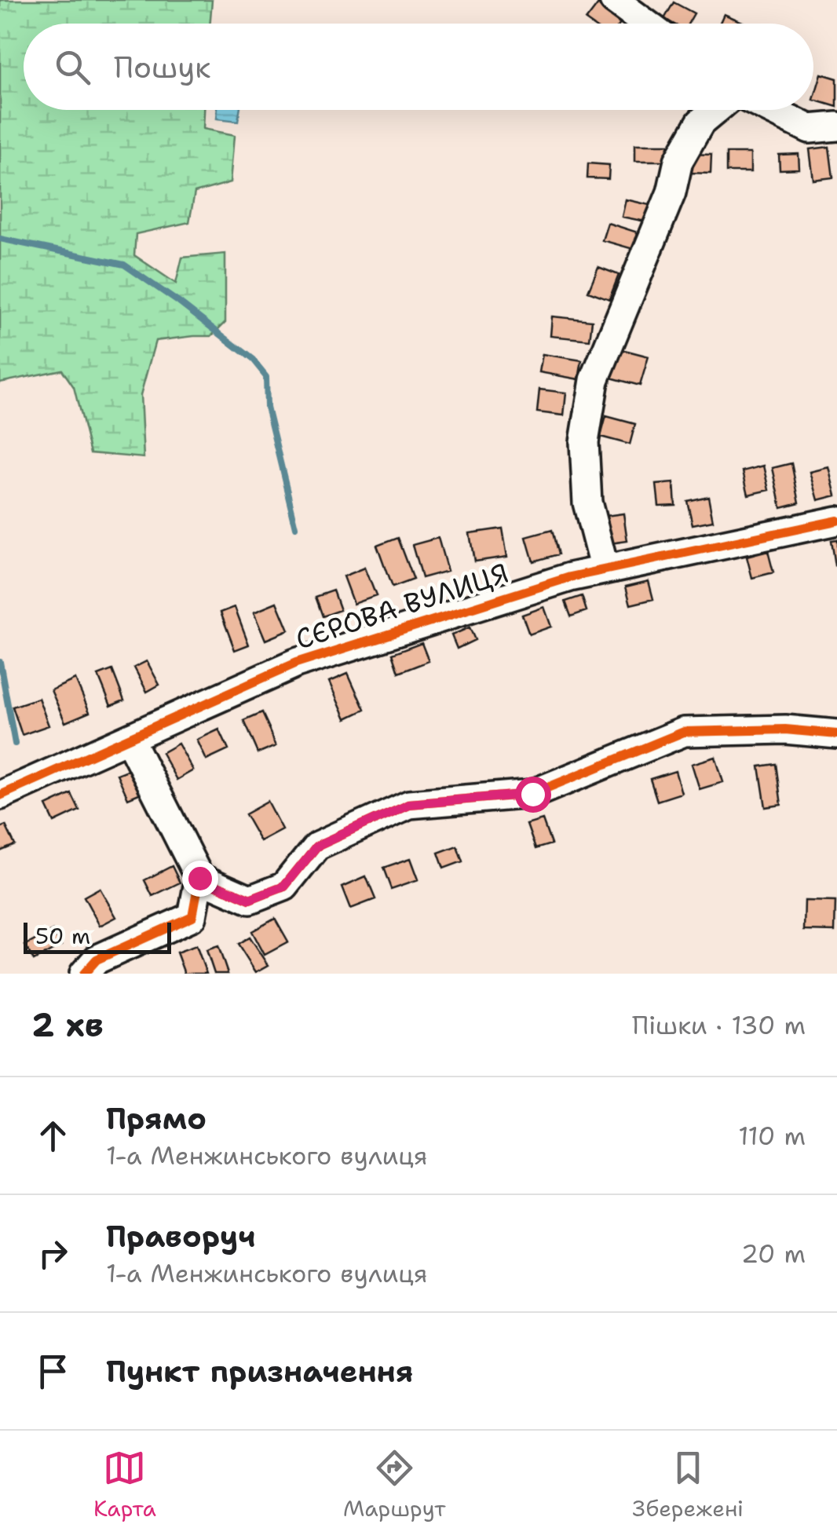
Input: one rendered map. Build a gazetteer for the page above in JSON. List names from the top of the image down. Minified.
{"streets":{"street":["СЄРОВА ВУЛИЦЯ"]},"scale_bar":"50 m","page":{"search":"Пошук","scale":"50 m","heading":["2 хв","Пішки · 130 m"],"list":[["Прямо","1-а Менжинського вулиця","110 m"],["Праворуч","1-а Менжинського вулиця","20 m"],"Пункт призначення"],"nav":["Карта","Маршрут","Збережені"]}}
